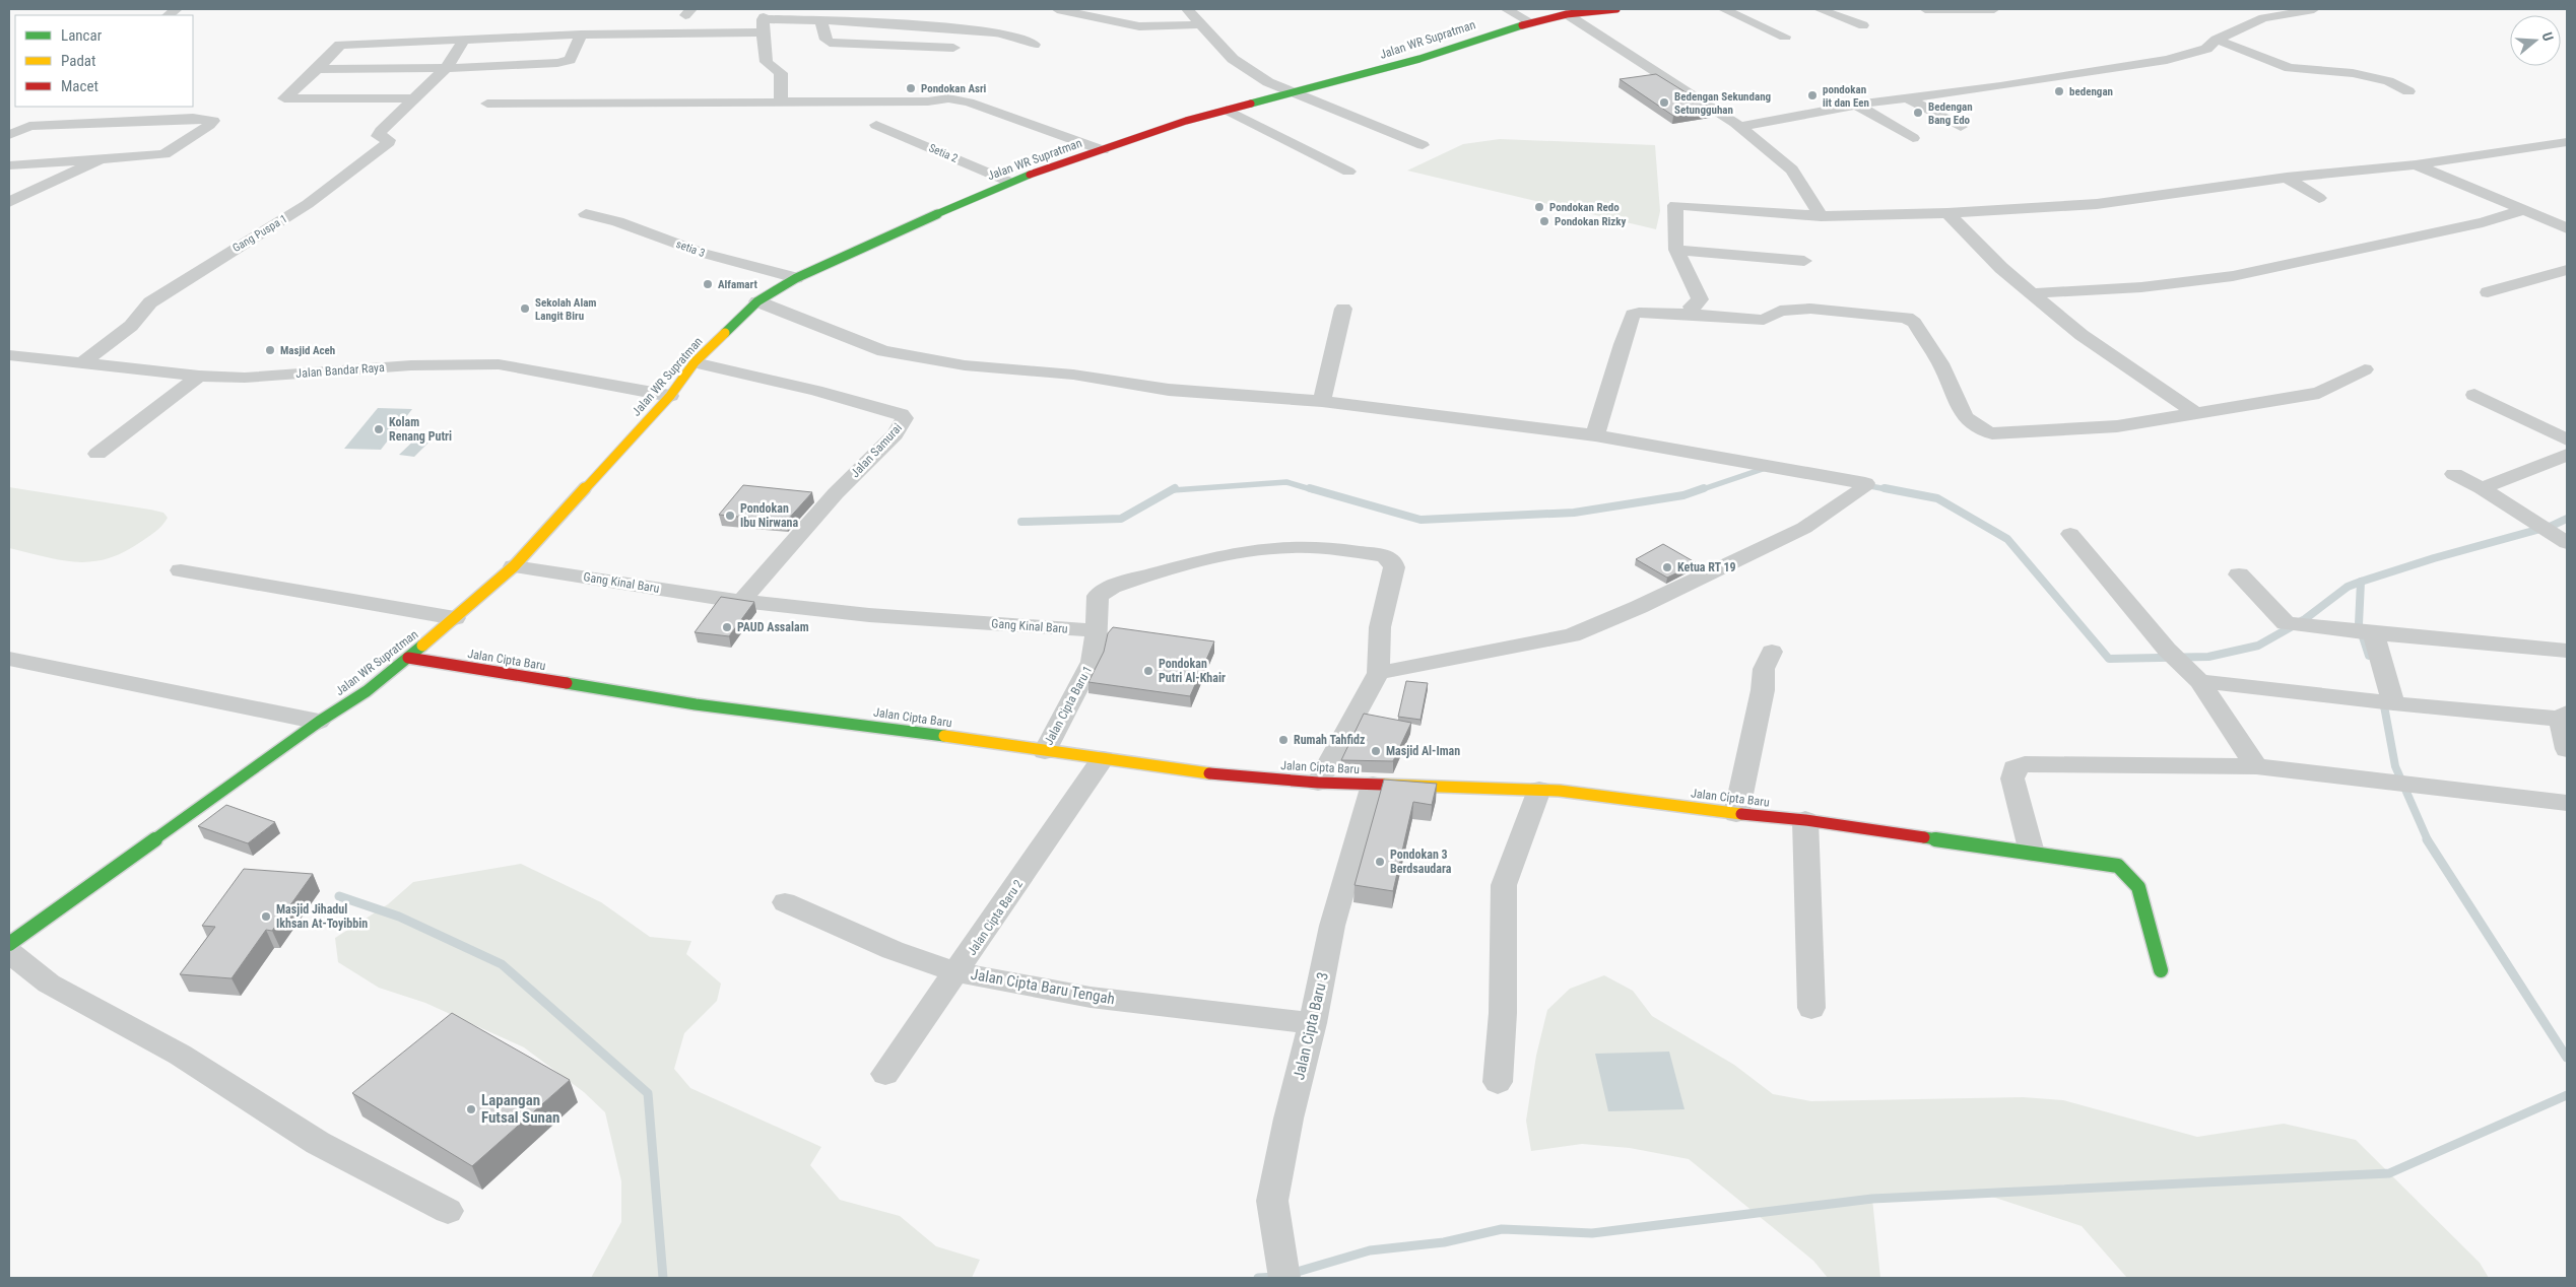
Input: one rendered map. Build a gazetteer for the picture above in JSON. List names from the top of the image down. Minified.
{"streets":{"main road":["Jalan WR Supratman","Jalan Cipta Baru"],"street":["Setia 2","Gang Puspa 1","setia 3","Jalan Bandar Raya","Jalan Samurai","Gang Kinal Baru","Jalan Cipta Baru 1","Jalan Cipta Baru 2","Jalan Cipta Baru Tengah","Jalan Cipta Baru 3"]},"crossings":[["Jalan WR Supratman","Setia 2"],["Jalan WR Supratman","setia 3"],["Jalan WR Supratman","Jalan Bandar Raya"],["Jalan WR Supratman","Jalan Samurai"],["Jalan WR Supratman","Gang Kinal Baru"],["Jalan WR Supratman","Jalan Cipta Baru"],["Gang Puspa 1","Jalan Bandar Raya"],["Jalan Samurai","Gang Kinal Baru"],["Gang Kinal Baru","Jalan Cipta Baru 1"],["Jalan Cipta Baru","Jalan Cipta Baru 1"],["Jalan Cipta Baru","Jalan Cipta Baru 2"],["Jalan Cipta Baru","Jalan Cipta Baru 3"],["Jalan Cipta Baru 2","Jalan Cipta Baru Tengah"],["Jalan Cipta Baru Tengah","Jalan Cipta Baru 3"]],"places":["Pondokan Asri","bedengan","pondokan iit dan Een","Bedengan Sekundang Setungguhan","Bedengan Bang Edo","Pondokan Redo","Pondokan Rizky","Alfamart","Sekolah Alam Langit Biru","Masjid Aceh","Kolam Renang Putri","Pondokan Ibu Nirwana","Ketua RT 19","PAUD Assalam","Pondokan Putri Al-Khair","Rumah Tahfidz","Masjid Al-Iman","Pondokan 3 Berdsaudara","Masjid Jihadul Ikhsan At-Toyibbin","Lapangan Futsal Sunan"],"legend":["Lancar","Padat","Macet"],"north":"right"}
